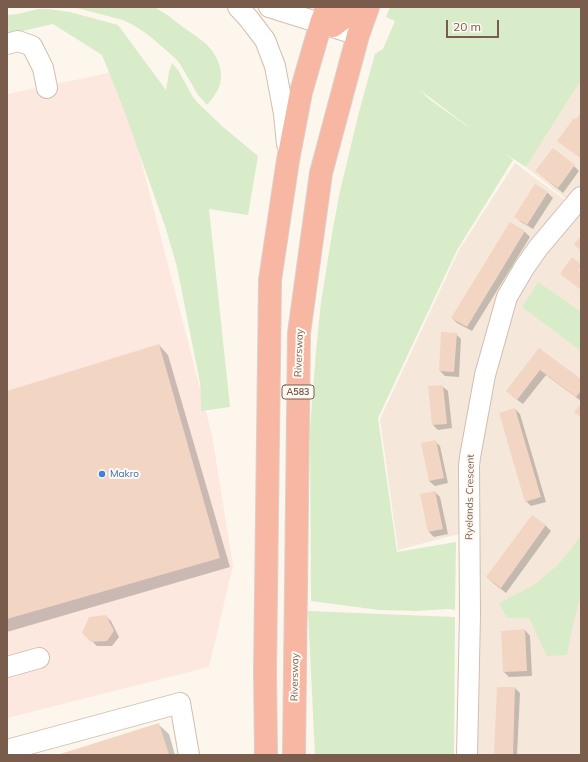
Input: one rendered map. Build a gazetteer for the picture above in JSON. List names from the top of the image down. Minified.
{"streets":{"highway":["Riversway","A583"],"street":["Ryelands Crescent"]},"places":["Makro"],"scale_bar":"20 m"}
